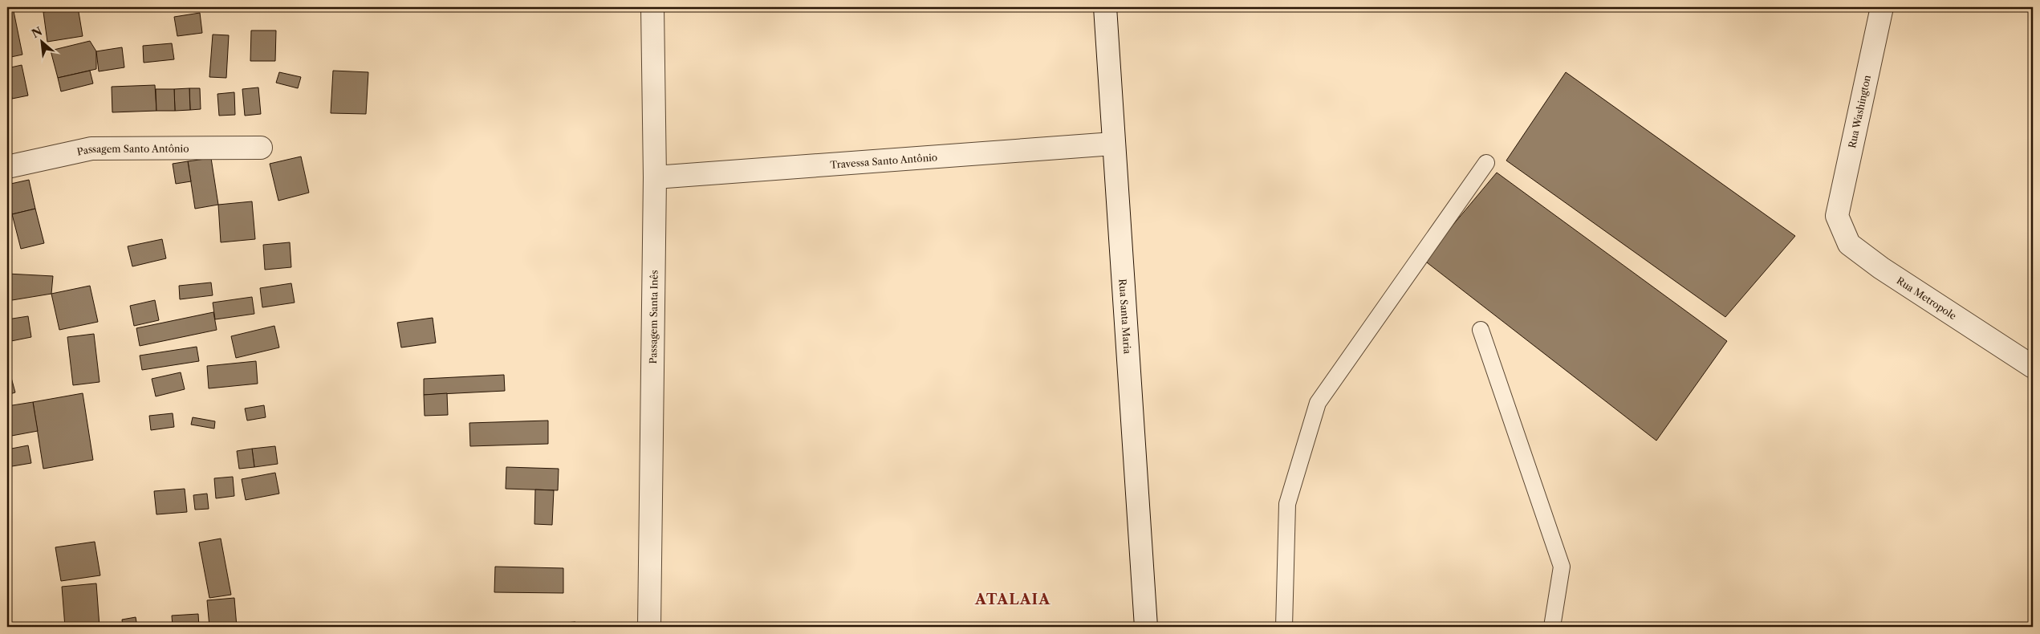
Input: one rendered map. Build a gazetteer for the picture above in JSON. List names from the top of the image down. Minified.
{"streets":{"street":["Rua Washington","Passagem Santo Antônio","Travessa Santo Antônio","Rua Metropole","Passagem Santa Inês","Rua Santa Maria"]},"crossings":[["Rua Washington","Rua Metropole"],["Travessa Santo Antônio","Passagem Santa Inês"],["Travessa Santo Antônio","Rua Santa Maria"]],"districts":["ATALAIA"],"north":"top left"}
